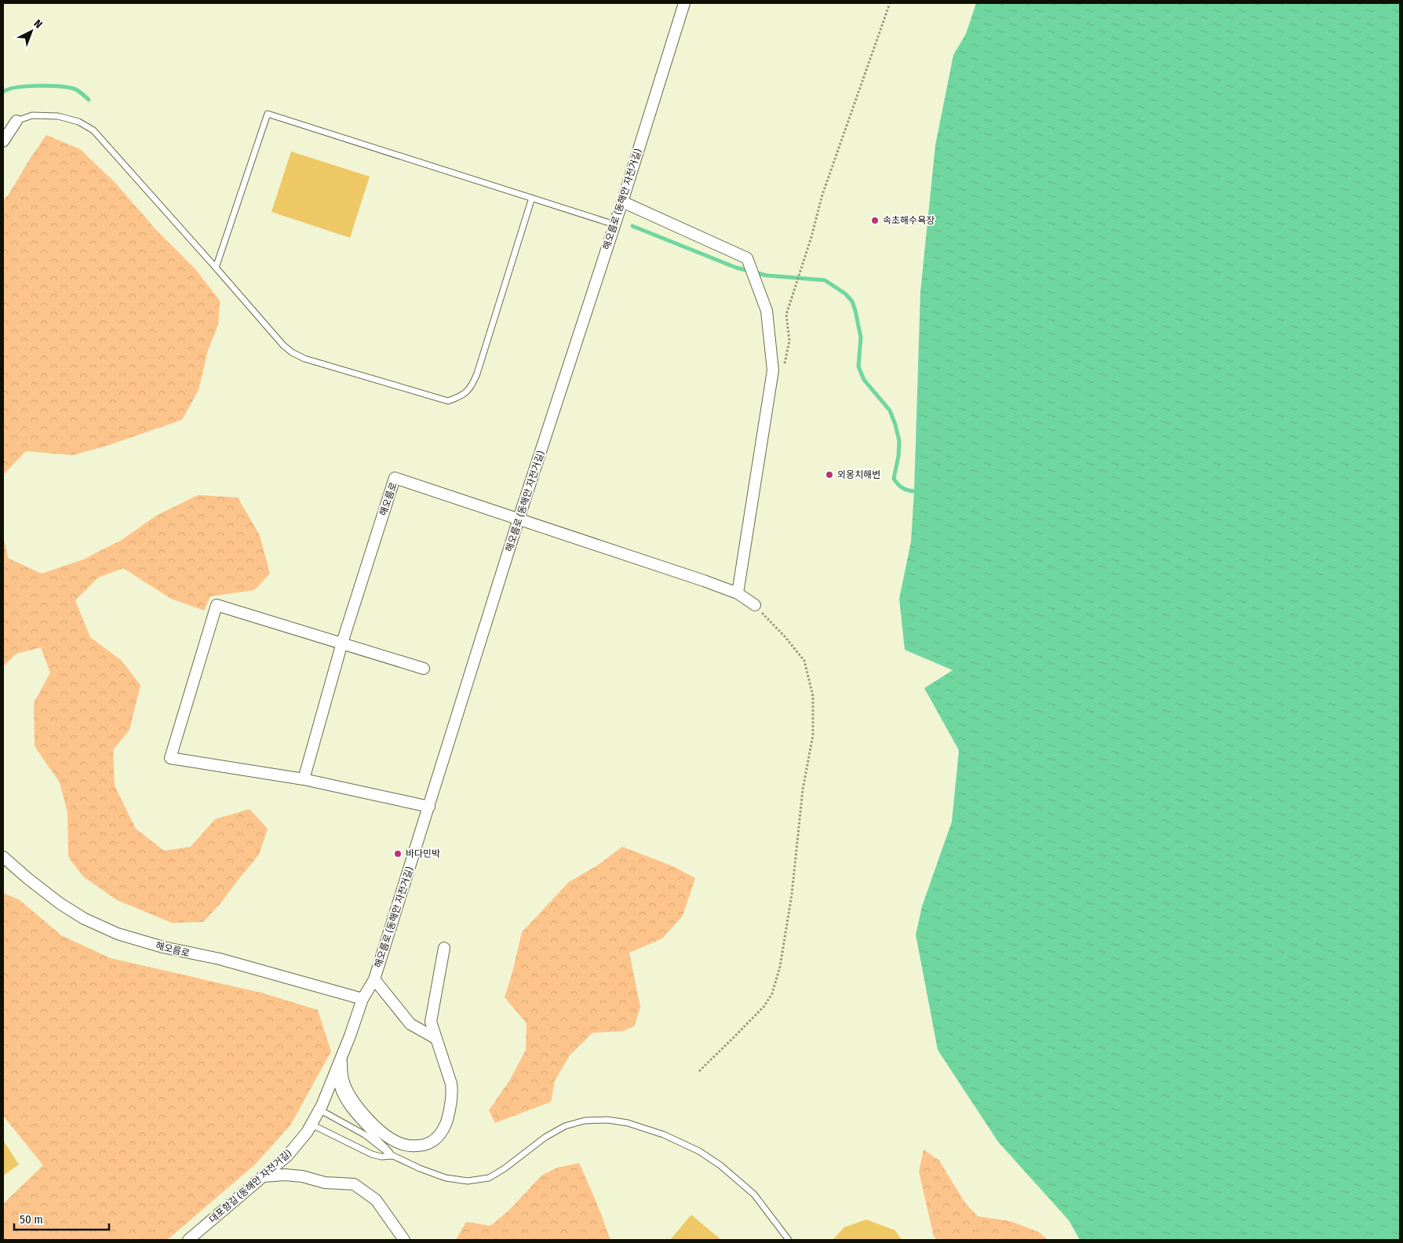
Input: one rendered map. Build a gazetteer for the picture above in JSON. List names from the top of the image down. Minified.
{"streets":{"street":["해오름로 (동해안 자전거길)","해오름로","대포항길 (동해안 자전거길)"]},"crossings":[["해오름로 (동해안 자전거길)","해오름로"],["해오름로 (동해안 자전거길)","대포항길 (동해안 자전거길)"],["해오름로","대포항길 (동해안 자전거길)"]],"places":["속초해수욕장","외옹치해변","바다민박"],"scale_bar":"50 m","north":"top right"}
